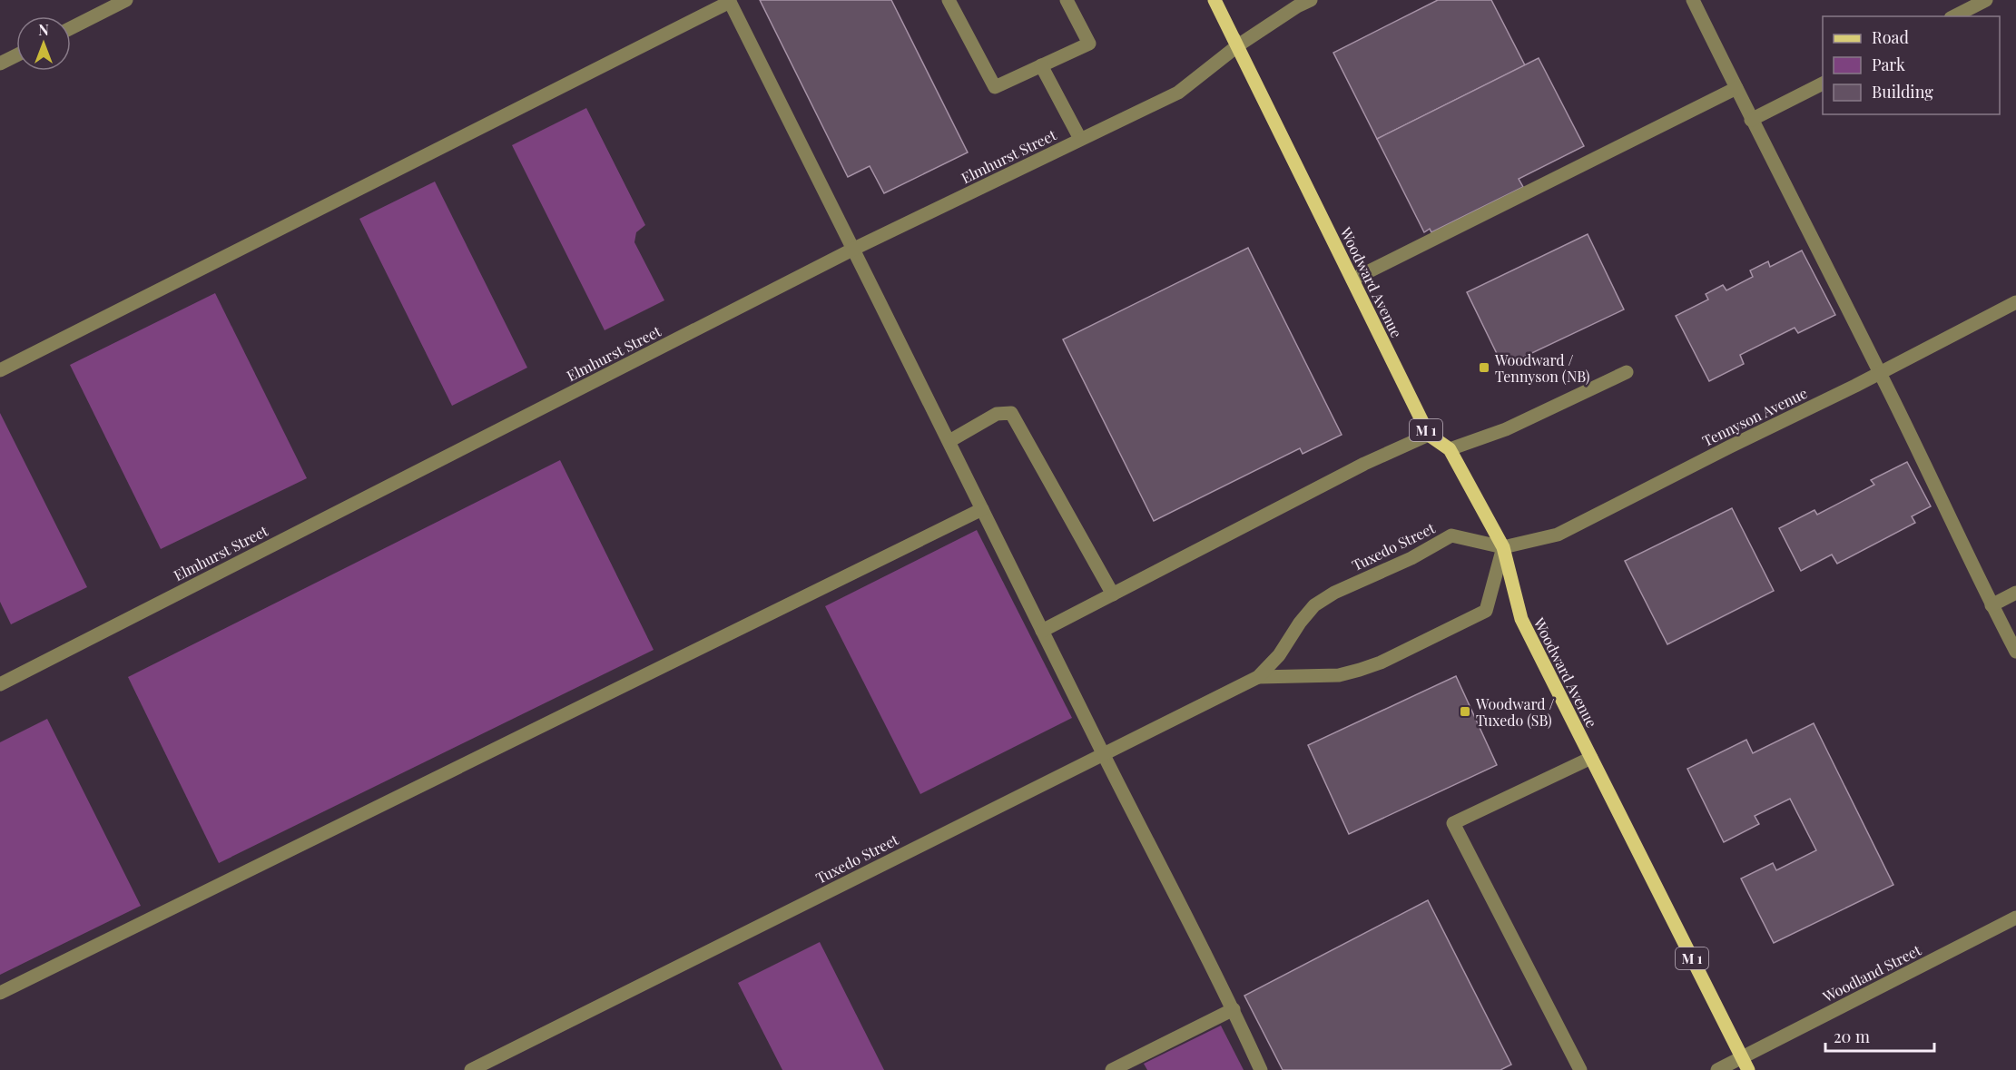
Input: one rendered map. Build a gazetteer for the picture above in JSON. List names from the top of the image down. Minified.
{"streets":{"main road":["Woodward Avenue","M 1"],"street":["Elmhurst Street","Tennyson Avenue","Tuxedo Street","Woodland Street"]},"crossings":[["Elmhurst Street","Woodward Avenue"],["Woodward Avenue","Tennyson Avenue"],["Woodward Avenue","Tuxedo Street"],["Woodward Avenue","Woodland Street"],["Tennyson Avenue","Tuxedo Street"]],"places":{"transit":["Woodward / Tennyson (NB)","Woodward / Tuxedo (SB)"]},"legend":["Road","Park","Building"],"scale_bar":"20 m","north":"top"}
